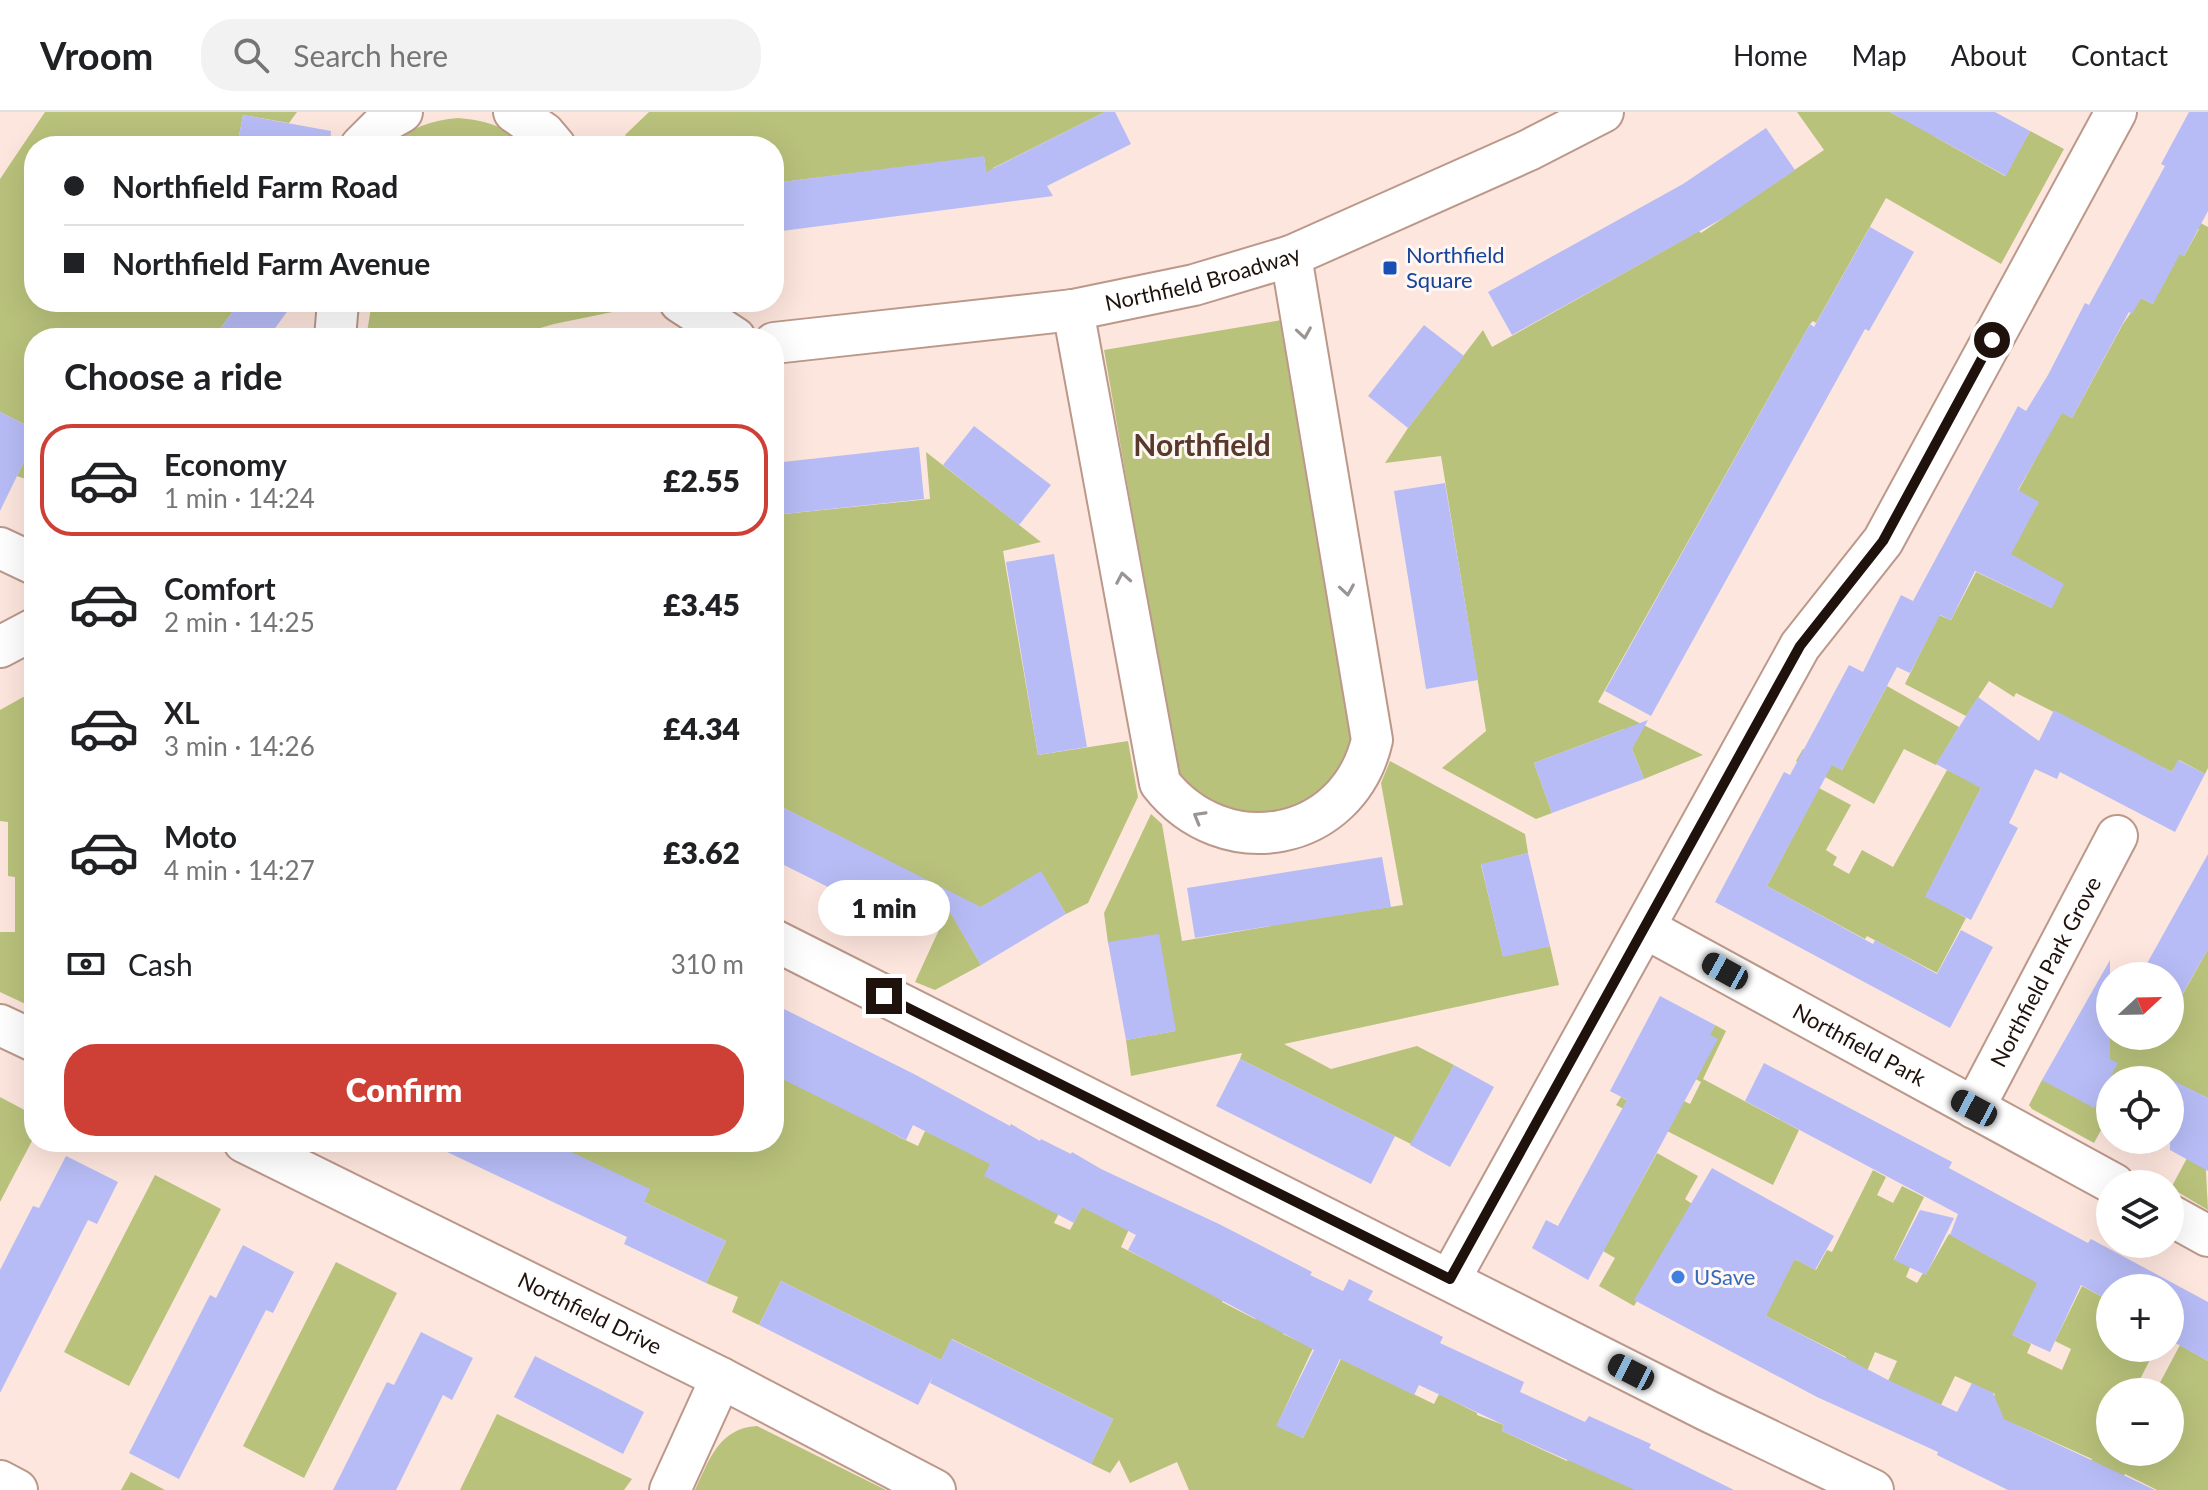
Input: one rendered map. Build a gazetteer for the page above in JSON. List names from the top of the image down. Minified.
{"streets":{"street":["Northfield Broadway","Northfield Park Grove","Northfield Park","Northfield Drive"]},"crossings":[["Northfield Park Grove","Northfield Park"]],"districts":["Northfield"],"places":{"transit":["Northfield Square"],"other":["USave"]},"north":"right","page":{"header":"Vroom","search":"Search here","nav":["Home","Map","About","Contact"],"banner":["Northfield Farm Road","Northfield Farm Avenue"],"heading":"Choose a ride","list":[{"name":"Economy","note":"1 min · 14:24","value":"£2.55"},{"name":"Comfort","note":"2 min · 14:25","value":"£3.45"},{"name":"XL","note":"3 min · 14:26","value":"£4.34"},{"name":"Moto","note":"4 min · 14:27","value":"£3.62"}],"bubble":"1 min","pay":["Cash","310 m"],"map_buttons":["+","−"],"buttons":"Confirm"}}
